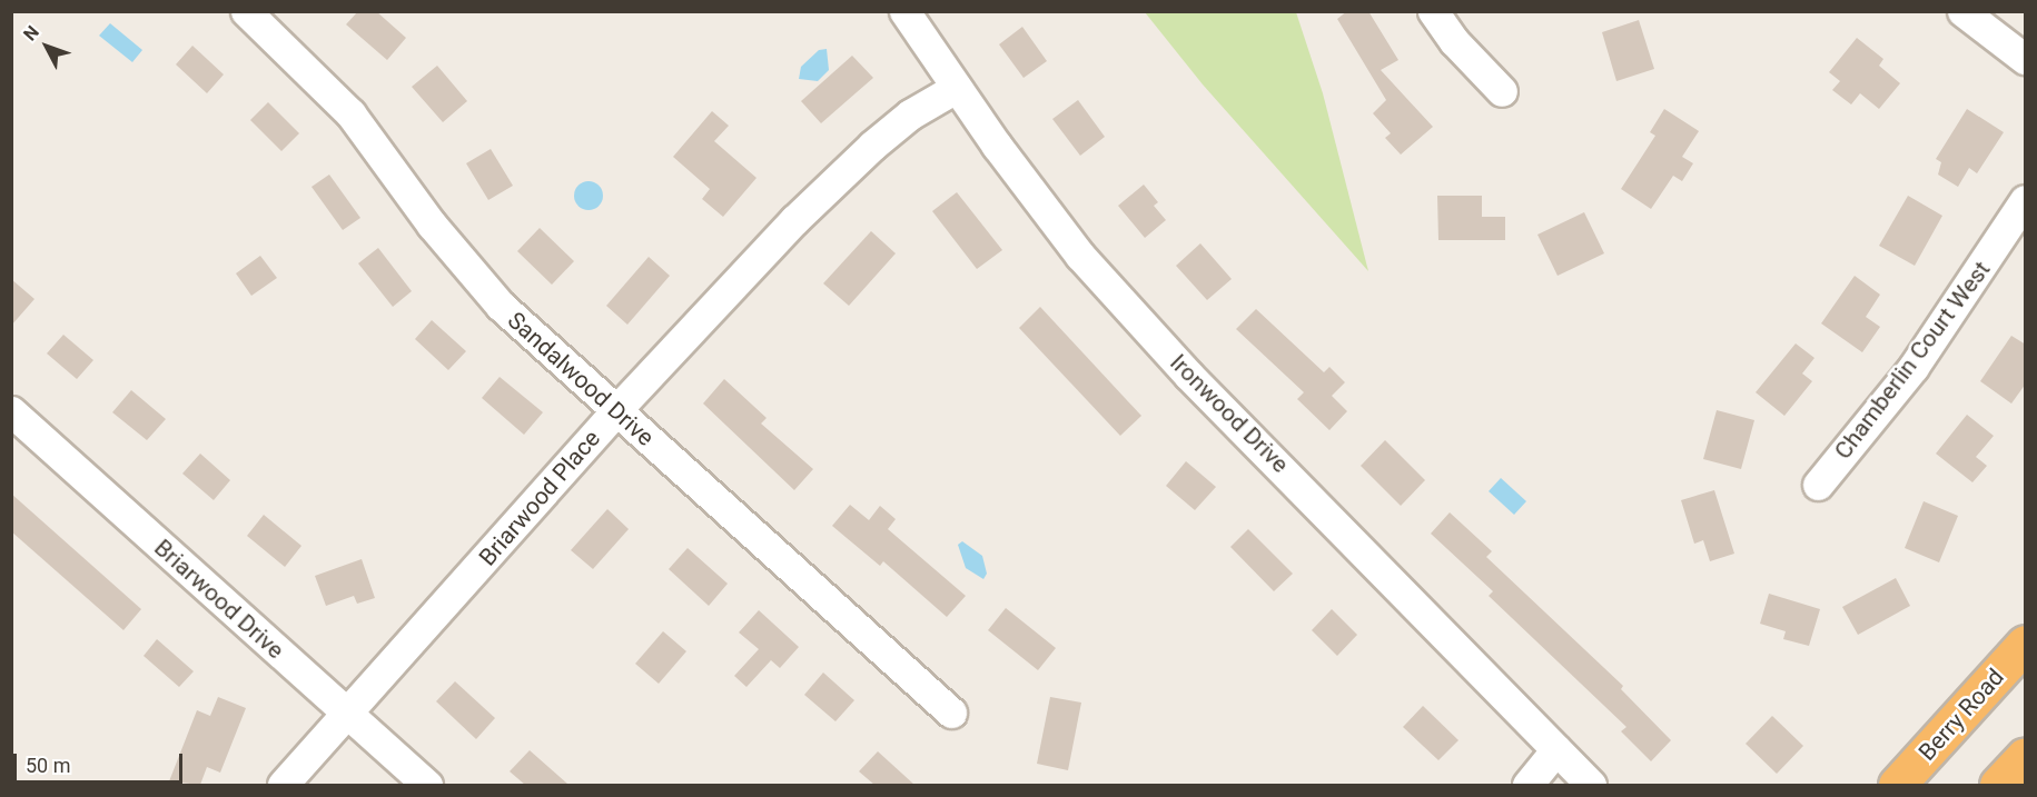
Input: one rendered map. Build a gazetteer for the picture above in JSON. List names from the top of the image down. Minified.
{"streets":{"highway":["Berry Road"],"street":["Chamberlin Court West","Sandalwood Drive","Ironwood Drive","Briarwood Place","Briarwood Drive"]},"crossings":[["Sandalwood Drive","Briarwood Place"],["Ironwood Drive","Briarwood Place"],["Briarwood Place","Briarwood Drive"]],"scale_bar":"50 m","north":"top left"}
